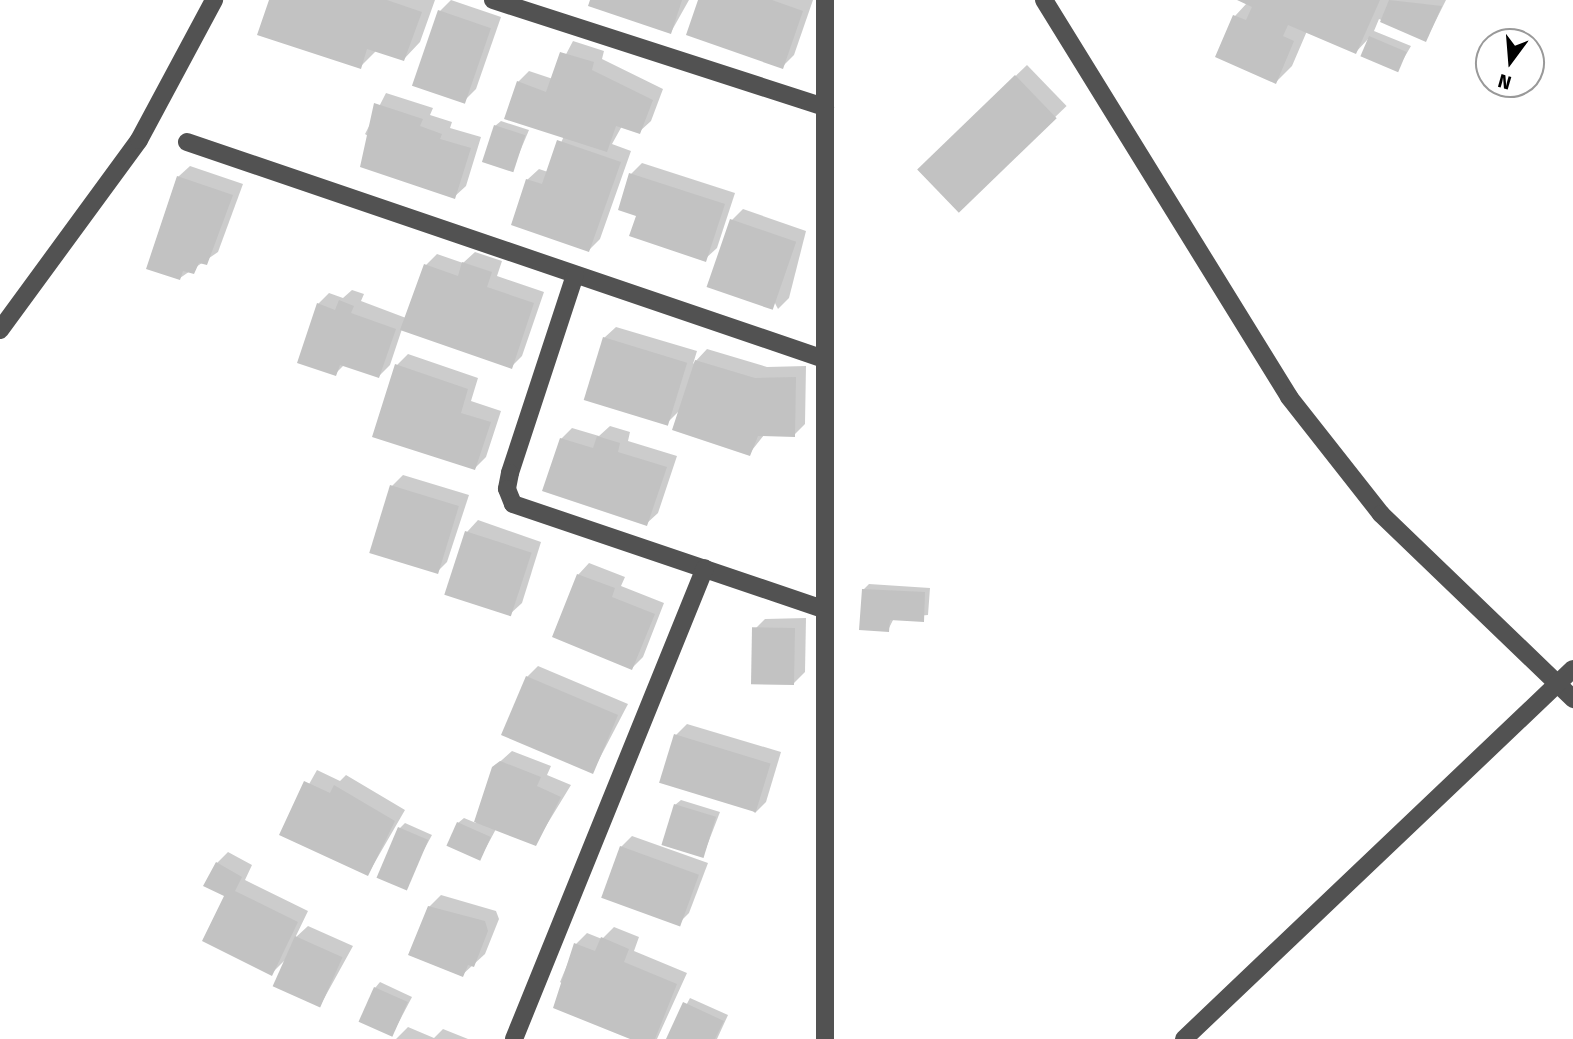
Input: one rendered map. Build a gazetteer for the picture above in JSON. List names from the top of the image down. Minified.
{"north":"bottom"}
